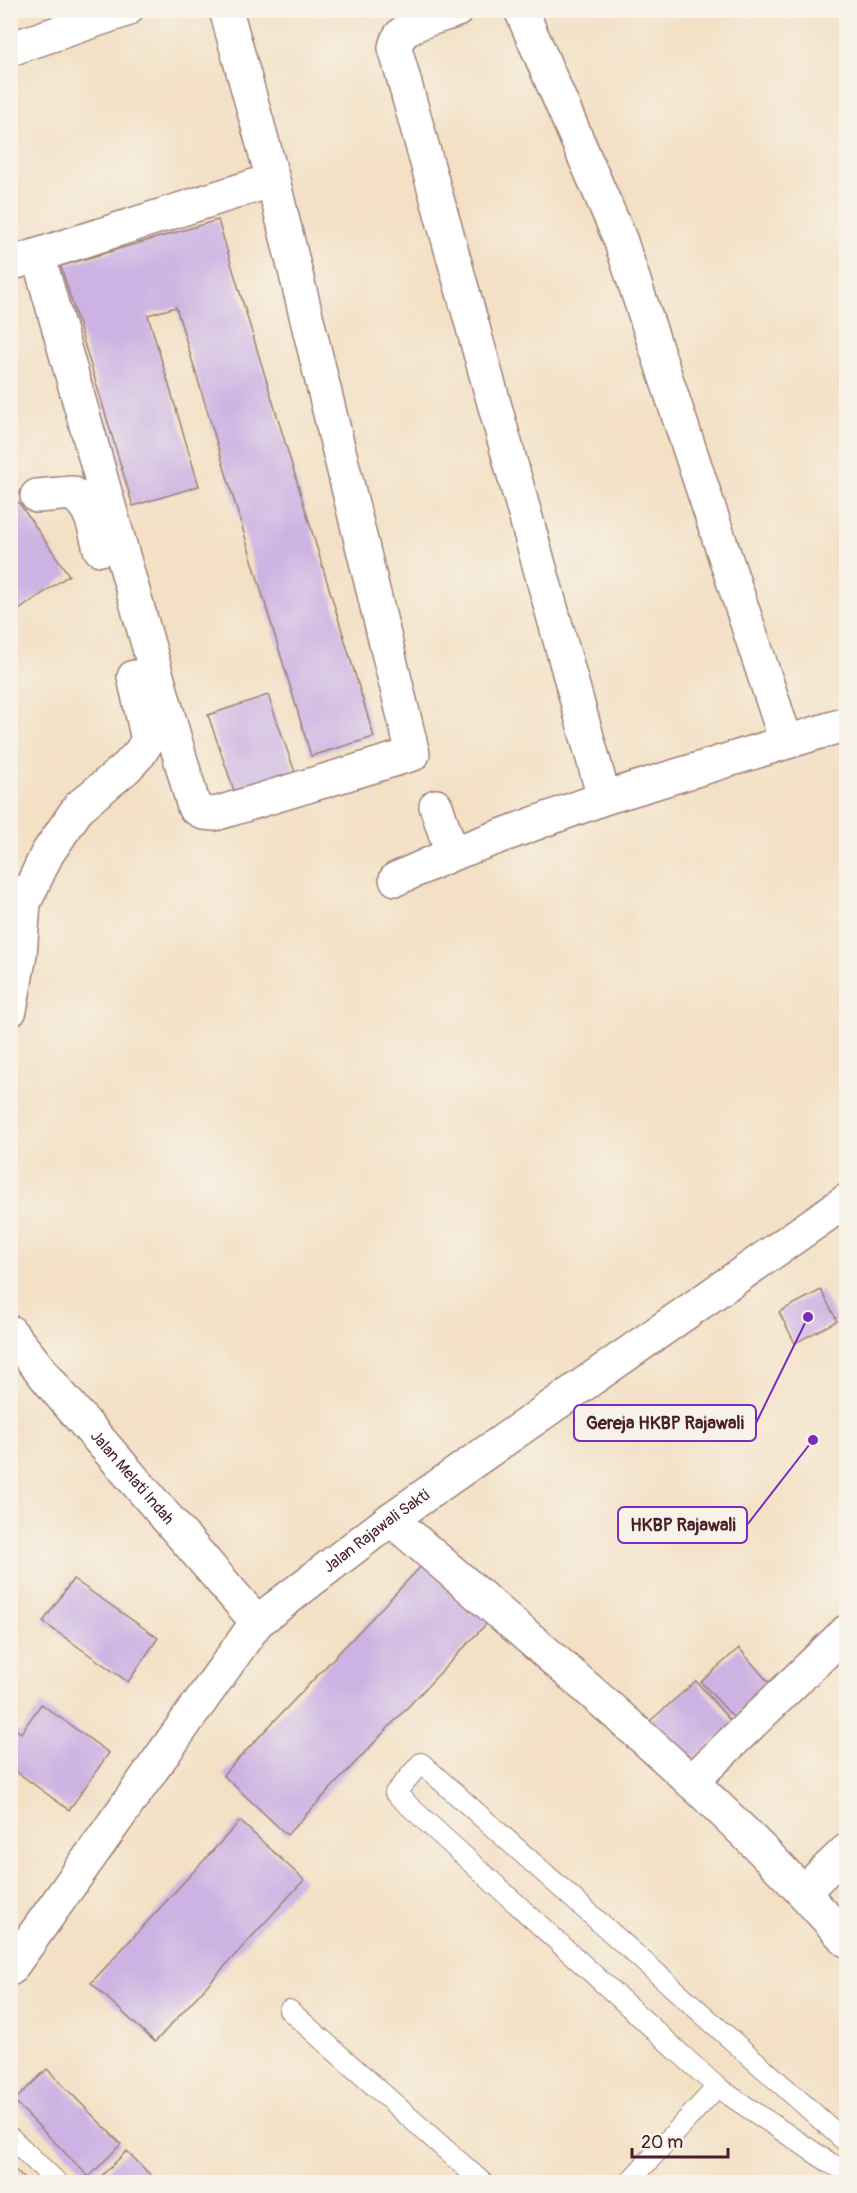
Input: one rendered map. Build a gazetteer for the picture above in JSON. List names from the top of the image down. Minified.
{"streets":{"street":["Jalan Melati Indah","Jalan Rajawali Sakti"]},"crossings":[["Jalan Melati Indah","Jalan Rajawali Sakti"]],"places":["Gereja HKBP Rajawali","HKBP Rajawali"],"scale_bar":"20 m"}
